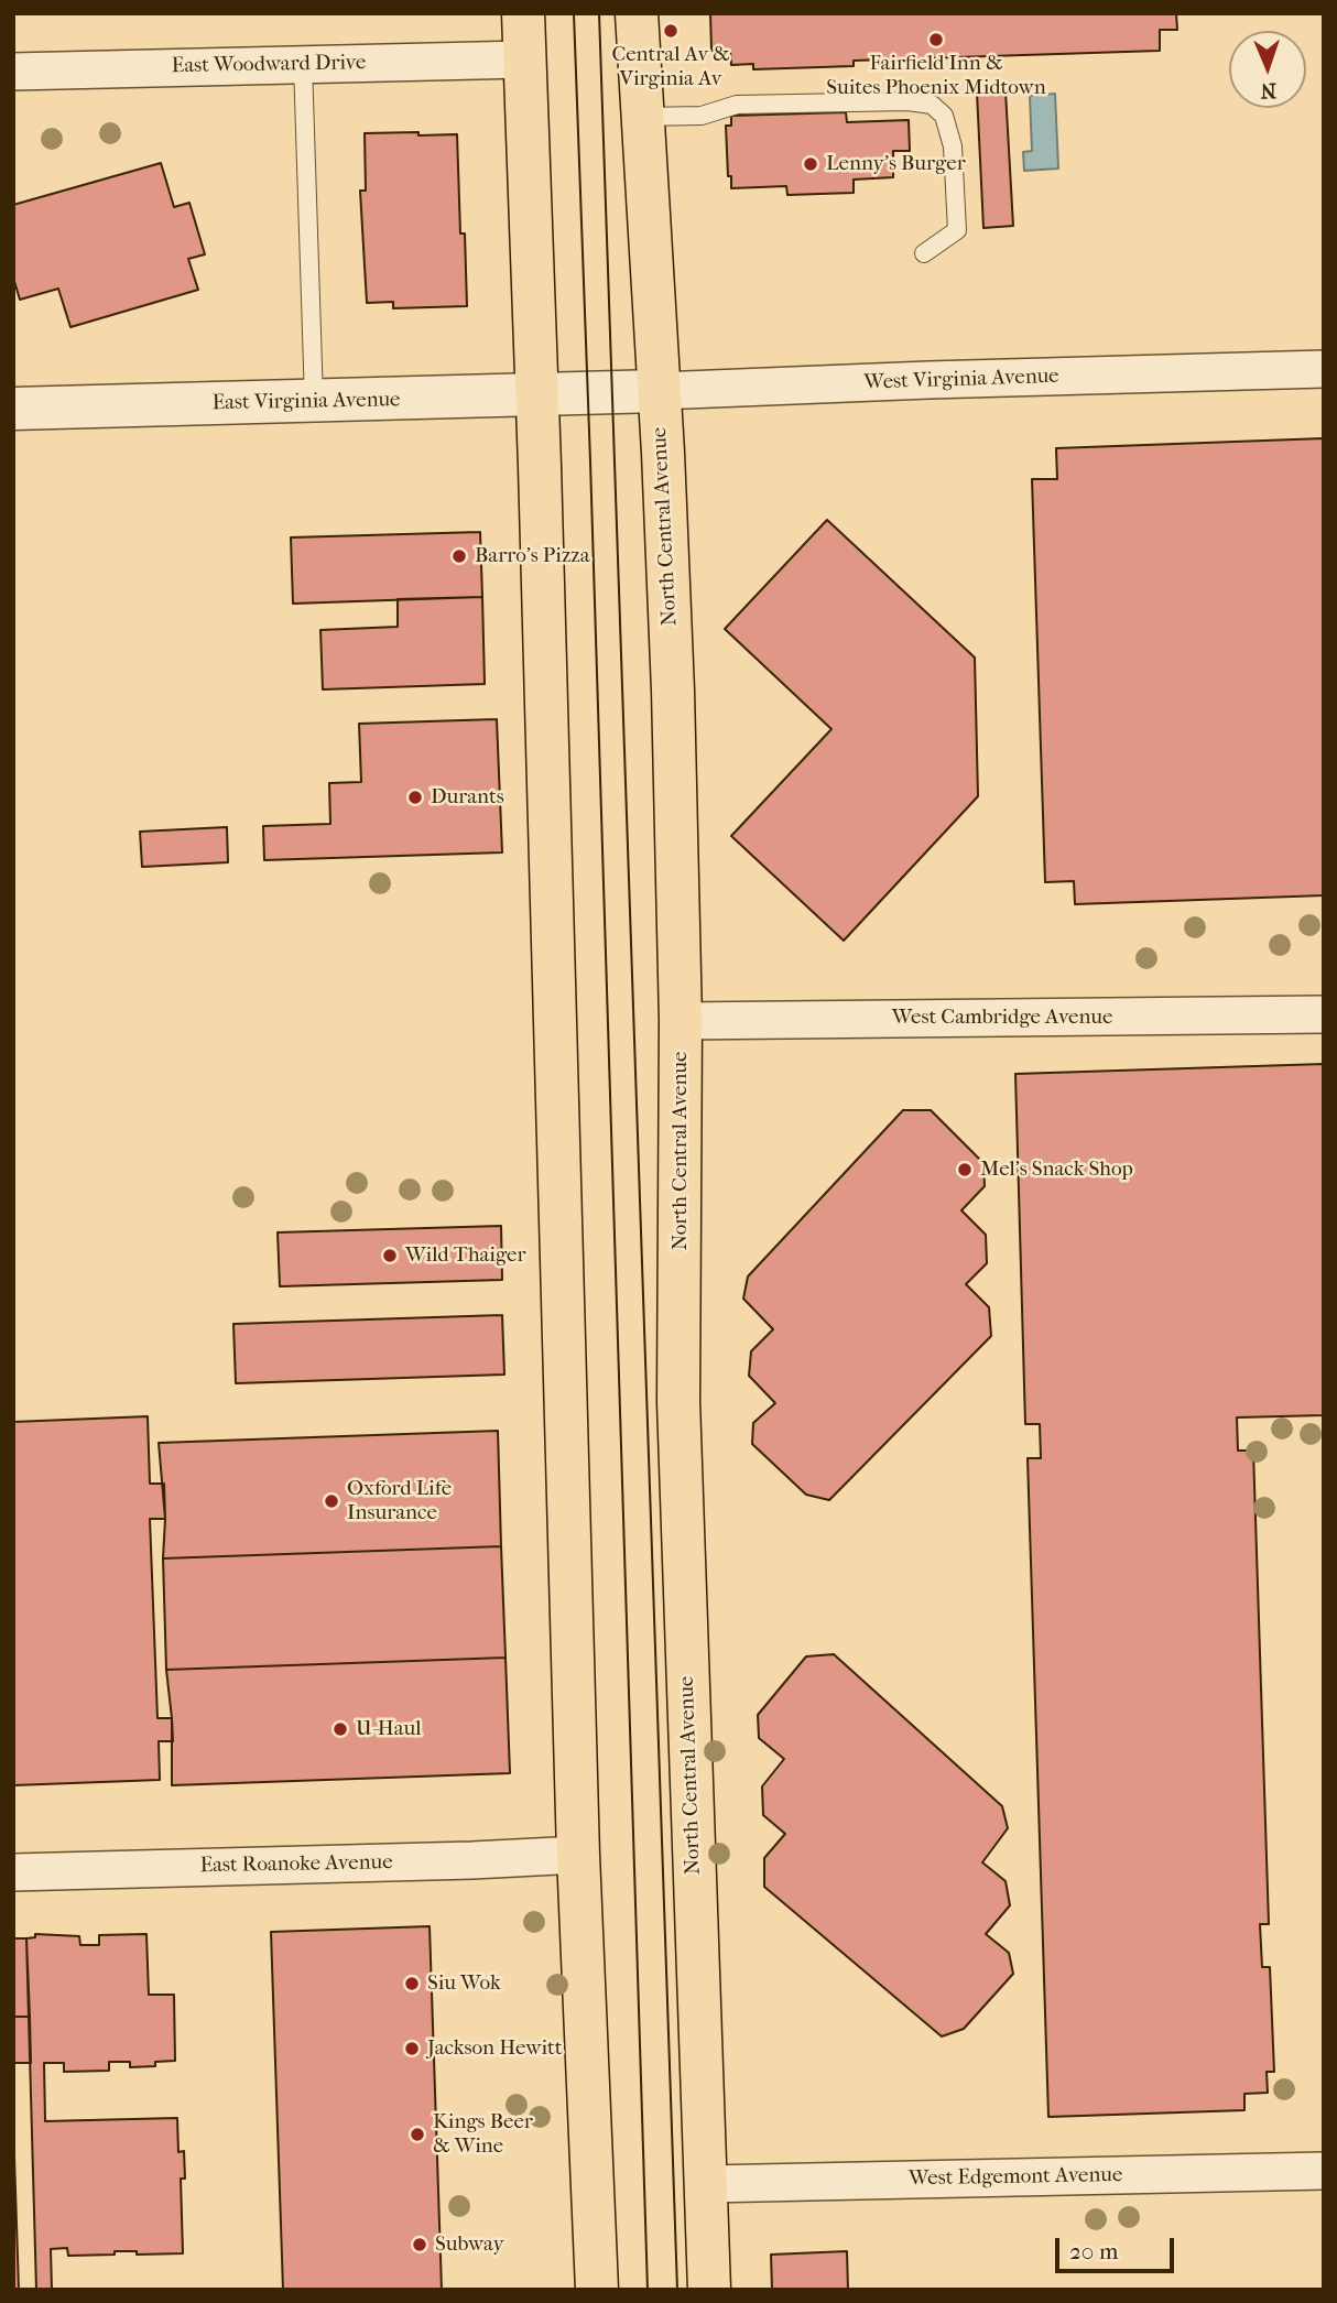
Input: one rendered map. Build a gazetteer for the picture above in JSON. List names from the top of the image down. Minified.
{"streets":{"main road":["North Central Avenue"],"street":["East Woodward Drive","West Virginia Avenue","East Virginia Avenue","West Cambridge Avenue","East Roanoke Avenue","West Edgemont Avenue"]},"crossings":[["West Virginia Avenue","East Virginia Avenue"],["West Virginia Avenue","North Central Avenue"],["North Central Avenue","West Cambridge Avenue"],["North Central Avenue","West Edgemont Avenue"]],"places":["Central Av & Virginia Av","Fairfield Inn & Suites Phoenix Midtown","Lenny's Burger","Barro's Pizza","Durants","Mel's Snack Shop","Wild Thaiger","Oxford Life Insurance","U-Haul","Siu Wok","Jackson Hewitt","Kings Beer & Wine","Subway"],"scale_bar":"20 m","north":"bottom"}
